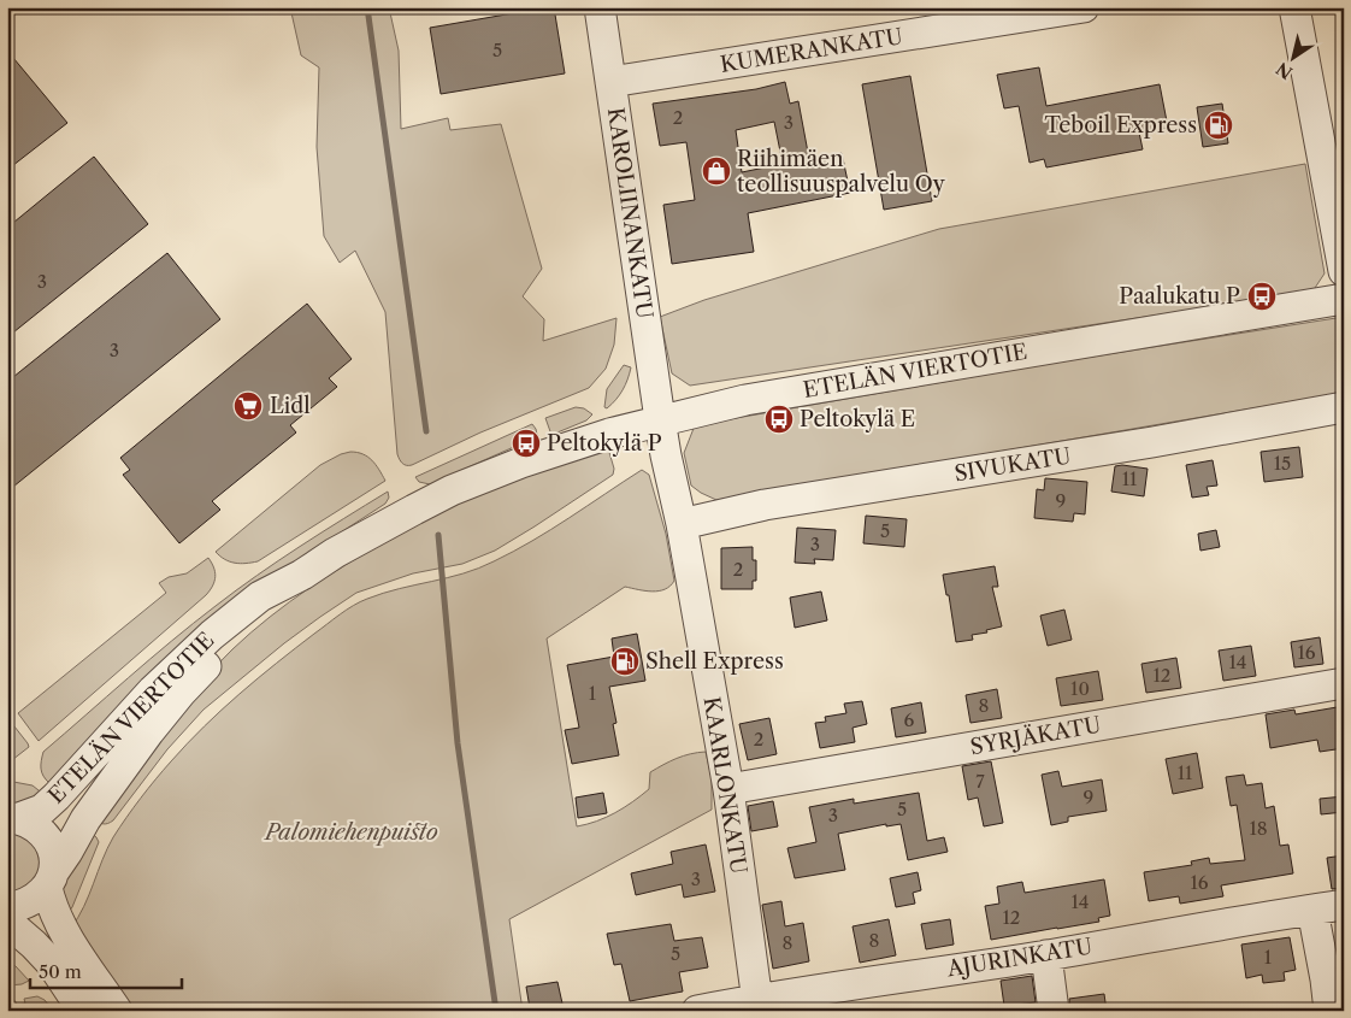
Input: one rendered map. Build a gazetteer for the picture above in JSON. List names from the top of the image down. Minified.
{"streets":{"street":["KUMERANKATU","KAROLIINANKATU","ETELÄN VIERTOTIE","SIVUKATU","SYRJÄKATU","KAARLONKATU","AJURINKATU"]},"crossings":[["KUMERANKATU","KAROLIINANKATU"],["KAROLIINANKATU","ETELÄN VIERTOTIE"],["KAROLIINANKATU","KAARLONKATU"],["ETELÄN VIERTOTIE","KAARLONKATU"],["SIVUKATU","KAARLONKATU"],["SYRJÄKATU","KAARLONKATU"],["KAARLONKATU","AJURINKATU"]],"parks":["Palomiehenpuisto"],"places":{"fuel station":["Teboil Express","Shell Express"],"shop":["Riihimäen teollisuuspalvelu Oy"],"bus stop":["Paalukatu P","Peltokylä E","Peltokylä P"],"supermarket":["Lidl"]},"house_numbers":["5","2","3","3","3","15","11","9","5","3","2","16","14","12","10","1","8","6","2","11","7","9","5","3","18","3","16","14","12","8","8","5","1"],"scale_bar":"50 m","north":"bottom left"}
